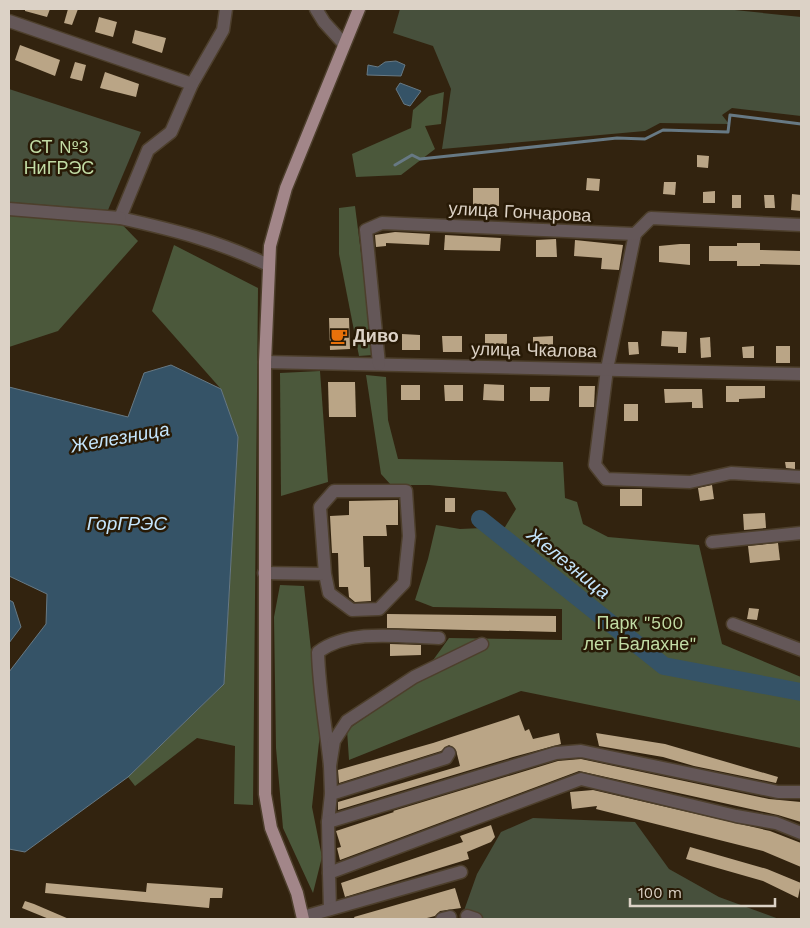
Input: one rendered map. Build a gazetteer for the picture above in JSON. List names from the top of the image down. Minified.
{"streets":{"street":["улица Гончарова","улица Чкалова"]},"crossings":[["улица Гончарова","улица Чкалова"]],"water":["Железница","ГорГРЭС"],"parks":["СТ №3 НиГРЭС","Парк \"500 лет Балахне\""],"places":{"cafe":["Диво"]},"scale_bar":"100 m"}
